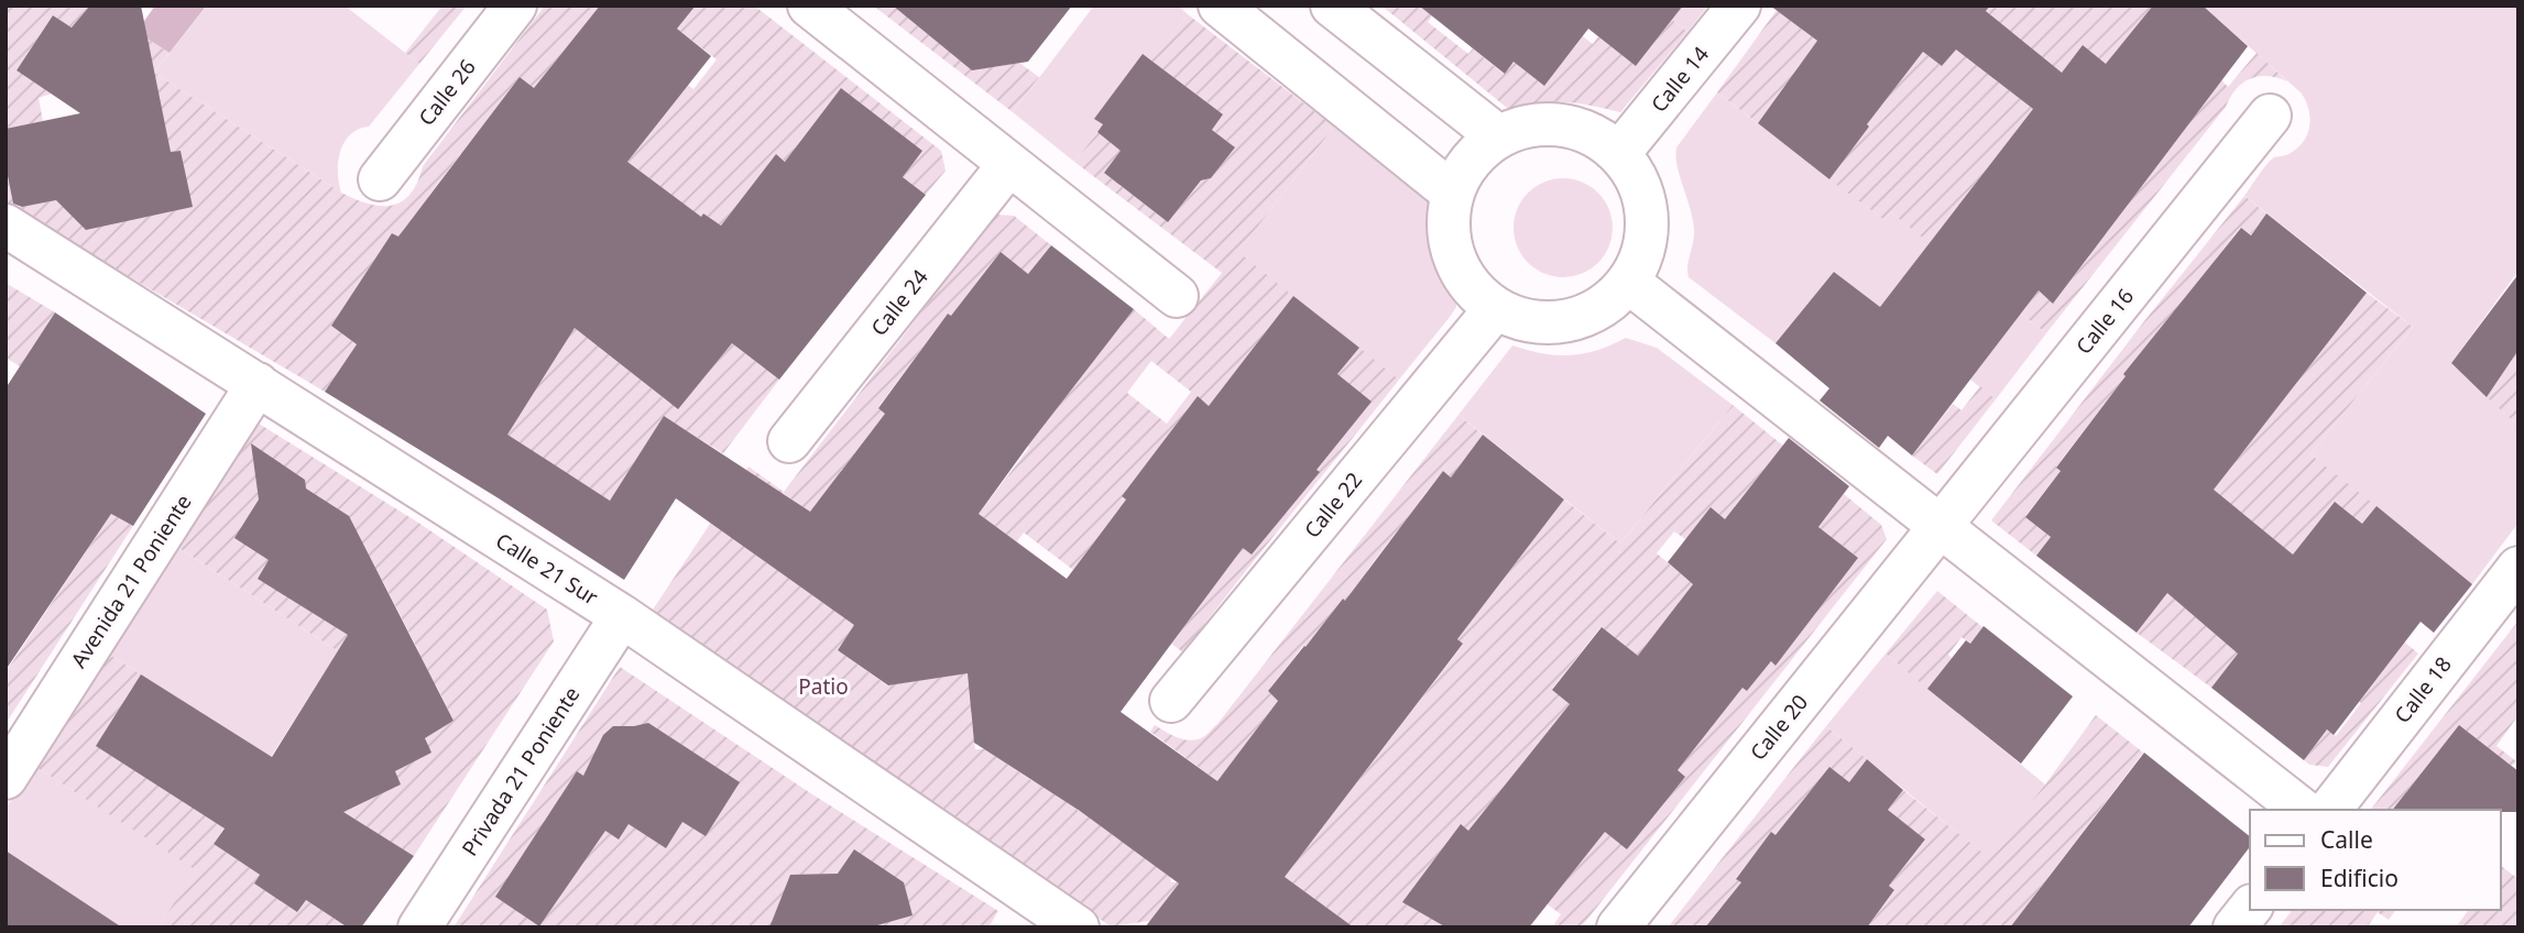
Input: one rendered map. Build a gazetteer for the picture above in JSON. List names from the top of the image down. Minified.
{"streets":{"street":["Calle 14","Calle 26","Calle 24","Calle 16","Calle 22","Calle 21 Sur","Avenida 21 Poniente","Calle 18","Calle 20","Privada 21 Poniente"]},"crossings":[["Calle 14","Calle 22"],["Calle 16","Calle 20"],["Calle 21 Sur","Avenida 21 Poniente"],["Calle 21 Sur","Privada 21 Poniente"]],"parks":["Patio"],"legend":["Calle","Edificio"]}
